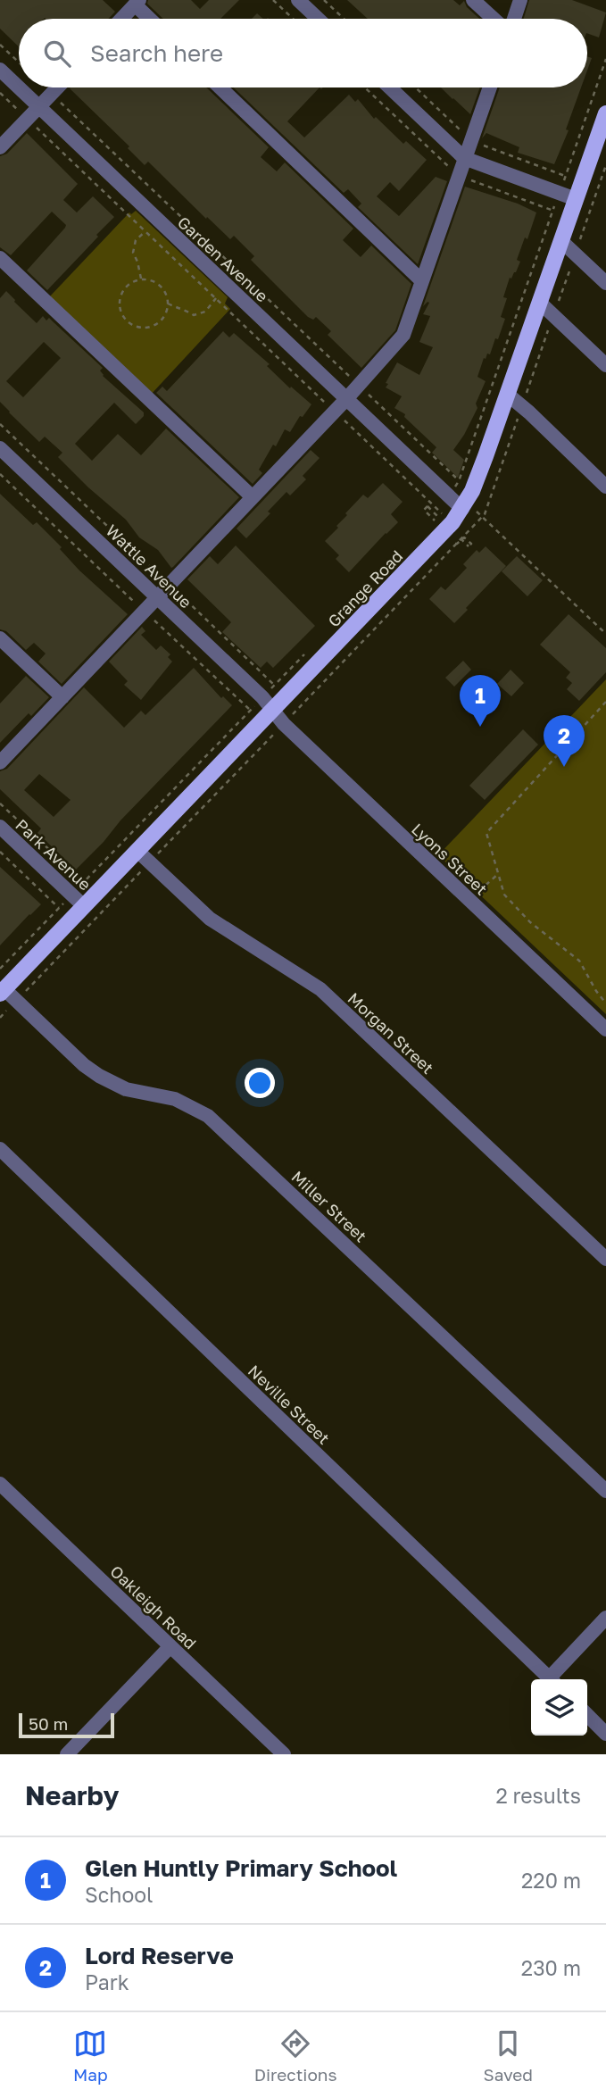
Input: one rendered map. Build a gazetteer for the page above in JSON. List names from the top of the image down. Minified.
{"streets":{"main road":["Grange Road"],"street":["Garden Avenue","Wattle Avenue","Park Avenue","Lyons Street","Morgan Street","Miller Street","Neville Street","Oakleigh Road"]},"crossings":[["Garden Avenue","Grange Road"],["Wattle Avenue","Grange Road"],["Wattle Avenue","Lyons Street"],["Grange Road","Park Avenue"],["Grange Road","Lyons Street"],["Grange Road","Morgan Street"],["Grange Road","Miller Street"]],"scale_bar":"50 m","page":{"search":"Search here","pins":["1","2"],"scale":"50 m","heading":["Nearby","2 results"],"list":[{"mark":"1","name":"Glen Huntly Primary School","note":"School","value":"220 m"},{"mark":"2","name":"Lord Reserve","note":"Park","value":"230 m"}],"nav":["Map","Directions","Saved"]}}
